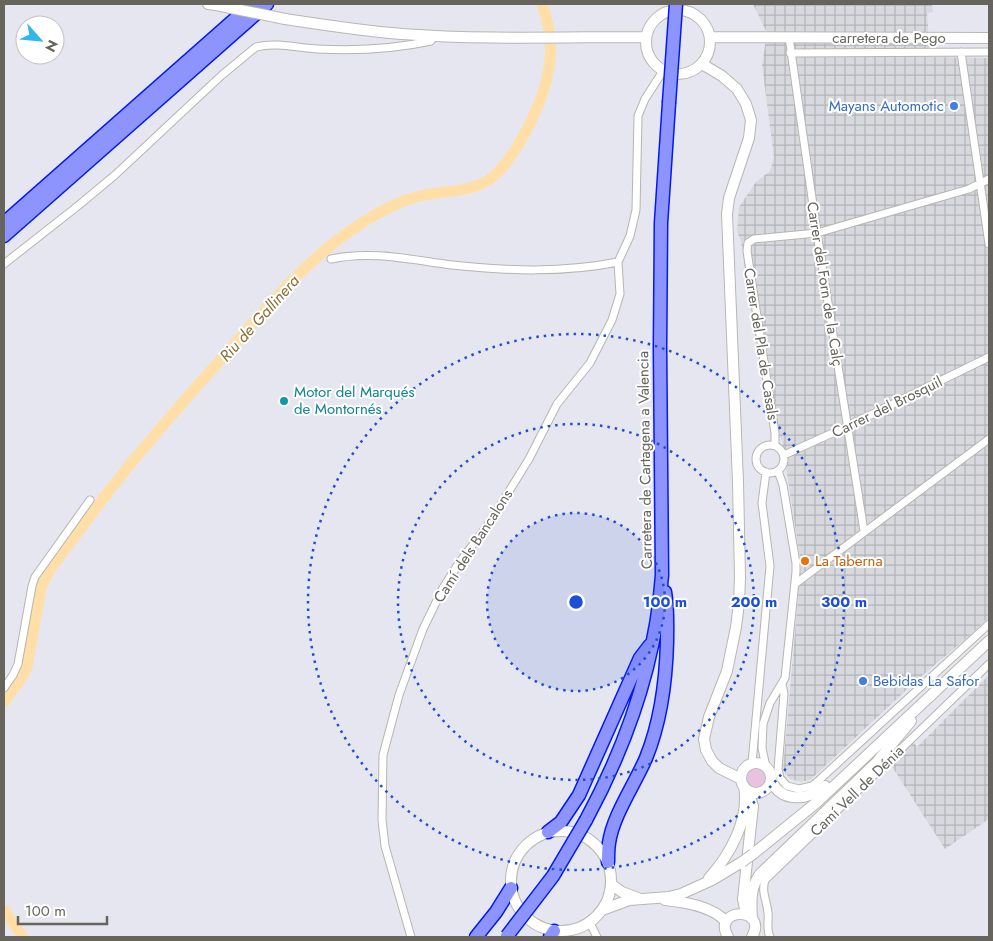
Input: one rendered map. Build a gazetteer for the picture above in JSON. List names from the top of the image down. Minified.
{"streets":{"highway":["Carretera de Cartagena a Valencia"],"main road":["carretera de Pego"],"street":["Carrer del Forn de la Calç","Carrer del Pla de Casals","Carrer del Brosquil","Camí dels Bancalons","Camí Vell de Dénia"]},"crossings":[["carretera de Pego","Carrer del Forn de la Calç"],["Carrer del Forn de la Calç","Carrer del Pla de Casals"],["Carrer del Forn de la Calç","Carrer del Brosquil"],["Carrer del Pla de Casals","Carrer del Brosquil"]],"water":["Riu de Gallinera"],"places":["Mayans Automotic","Motor del Marqués de Montornés","La Taberna","Bebidas La Safor"],"scale_bar":"100 m","north":"bottom right","rings":["100 m","200 m","300 m"]}
